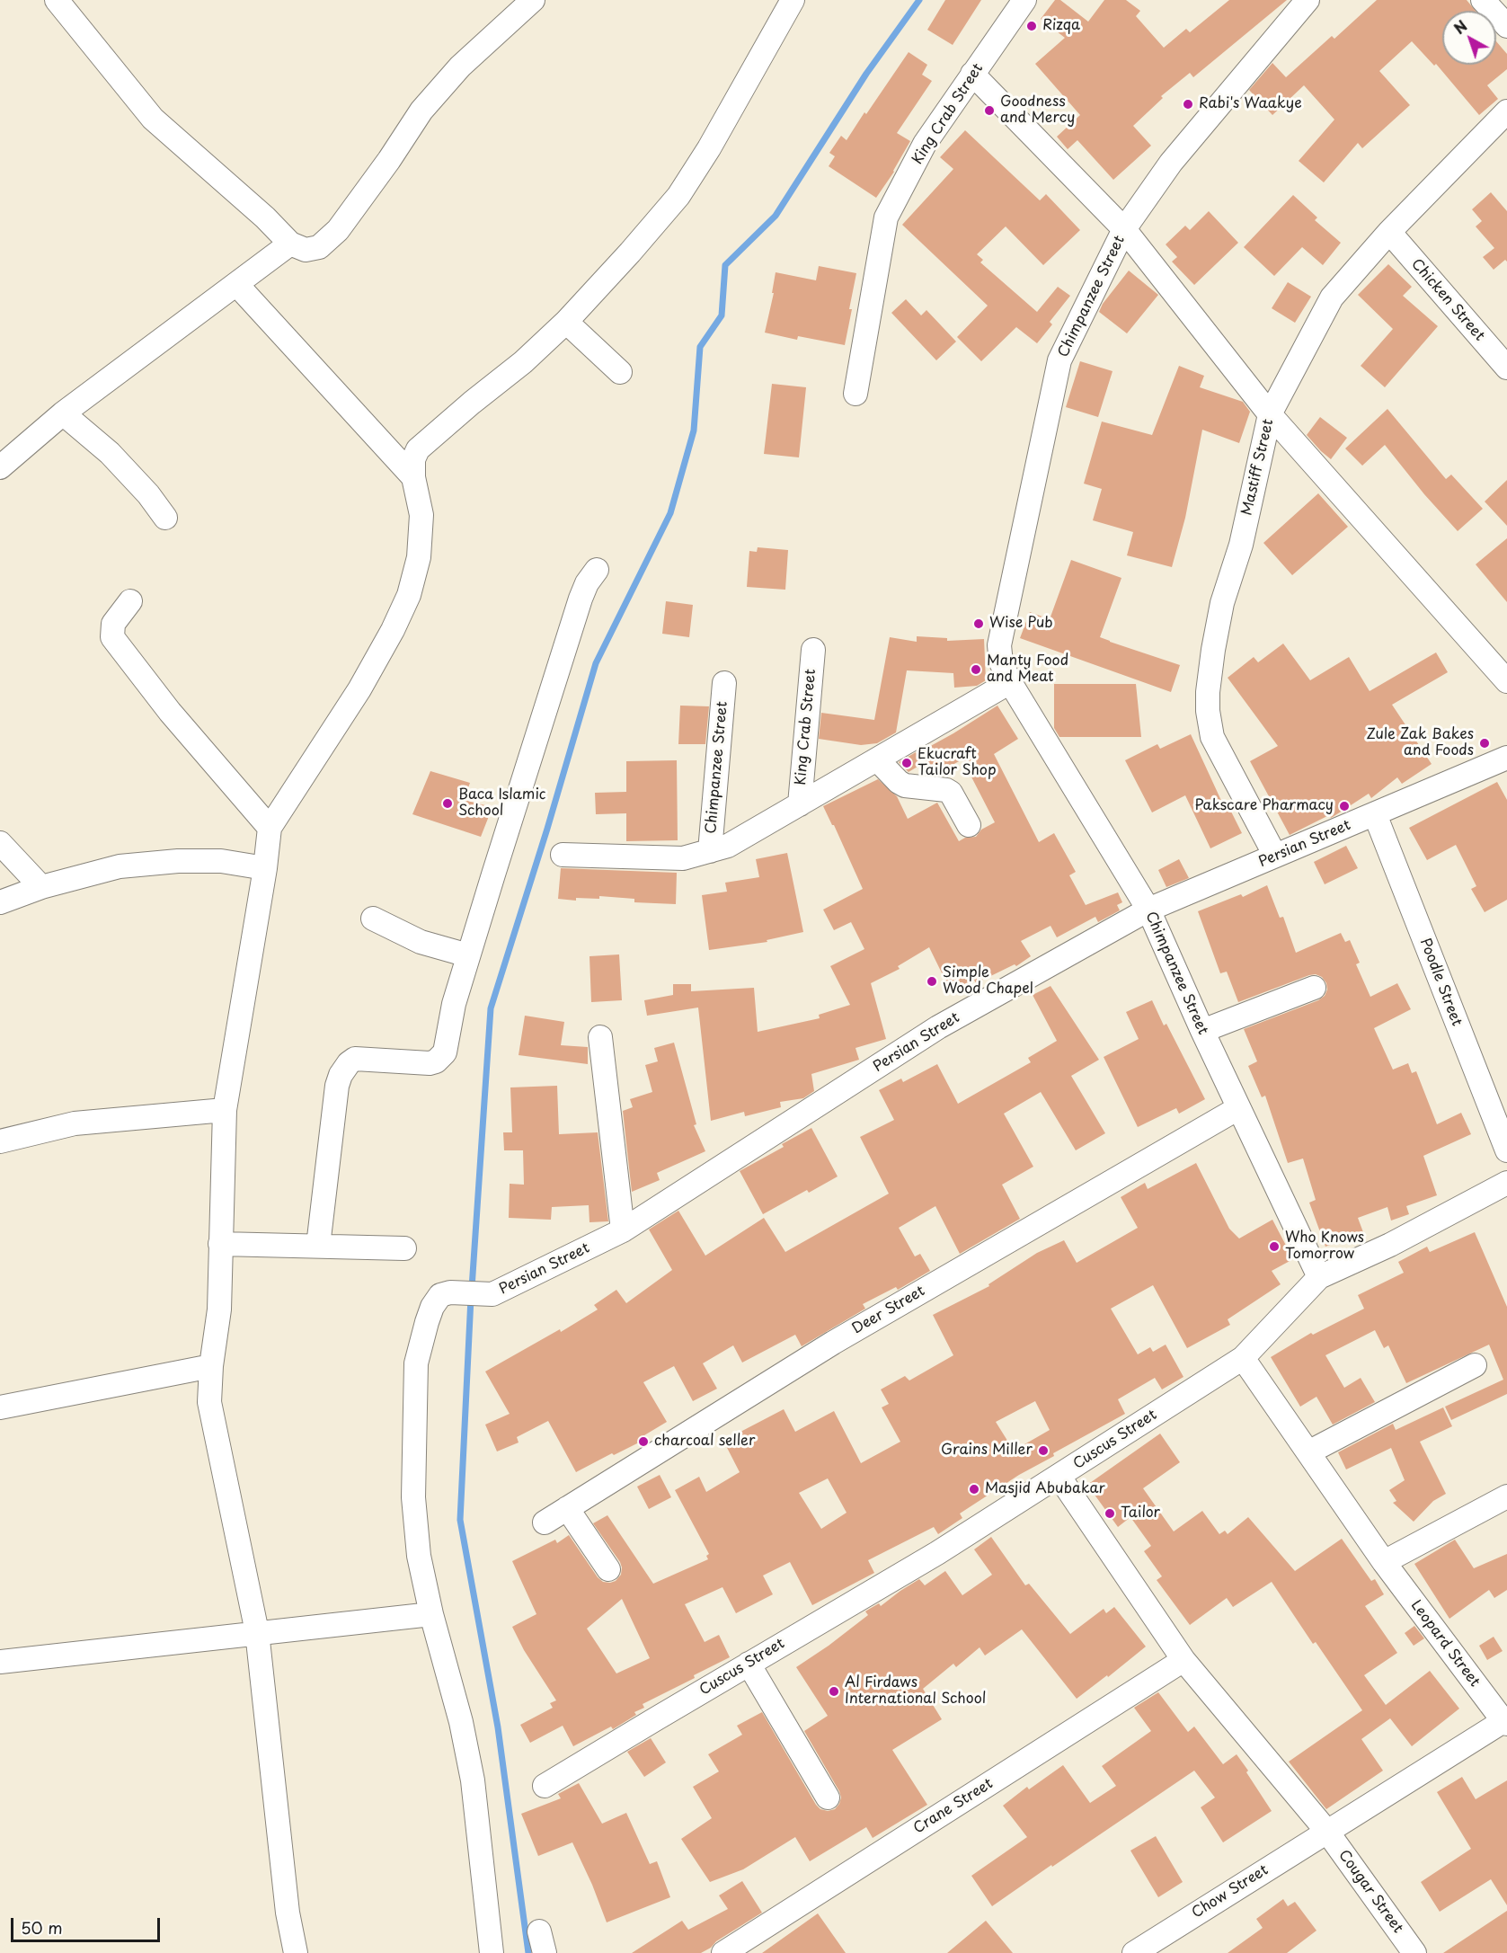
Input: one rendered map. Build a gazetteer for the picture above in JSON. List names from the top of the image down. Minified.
{"streets":{"street":["King Crab Street","Chimpanzee Street","Chicken Street","Mastiff Street","Persian Street","Poodle Street","Deer Street","Cuscus Street","Leopard Street","Crane Street","Chow Street","Cougar Street"]},"crossings":[["King Crab Street","Chimpanzee Street"],["Chimpanzee Street","Persian Street"],["Chimpanzee Street","Deer Street"],["Chimpanzee Street","Cuscus Street"],["Chicken Street","Mastiff Street"],["Mastiff Street","Persian Street"],["Persian Street","Poodle Street"],["Cuscus Street","Leopard Street"],["Leopard Street","Chow Street"],["Chow Street","Cougar Street"]],"places":["Rizqa","Rabi's Waakye","Goodness and Mercy","Wise Pub","Manty Food and Meat","Zule Zak Bakes and Foods","Ekucraft Tailor Shop","Baca Islamic School","Pakscare Pharmacy","Simple Wood Chapel","Who Knows Tomorrow","charcoal seller","Grains Miller","Masjid Abubakar","Tailor","Al Firdaws International School"],"scale_bar":"50 m","north":"top left"}
